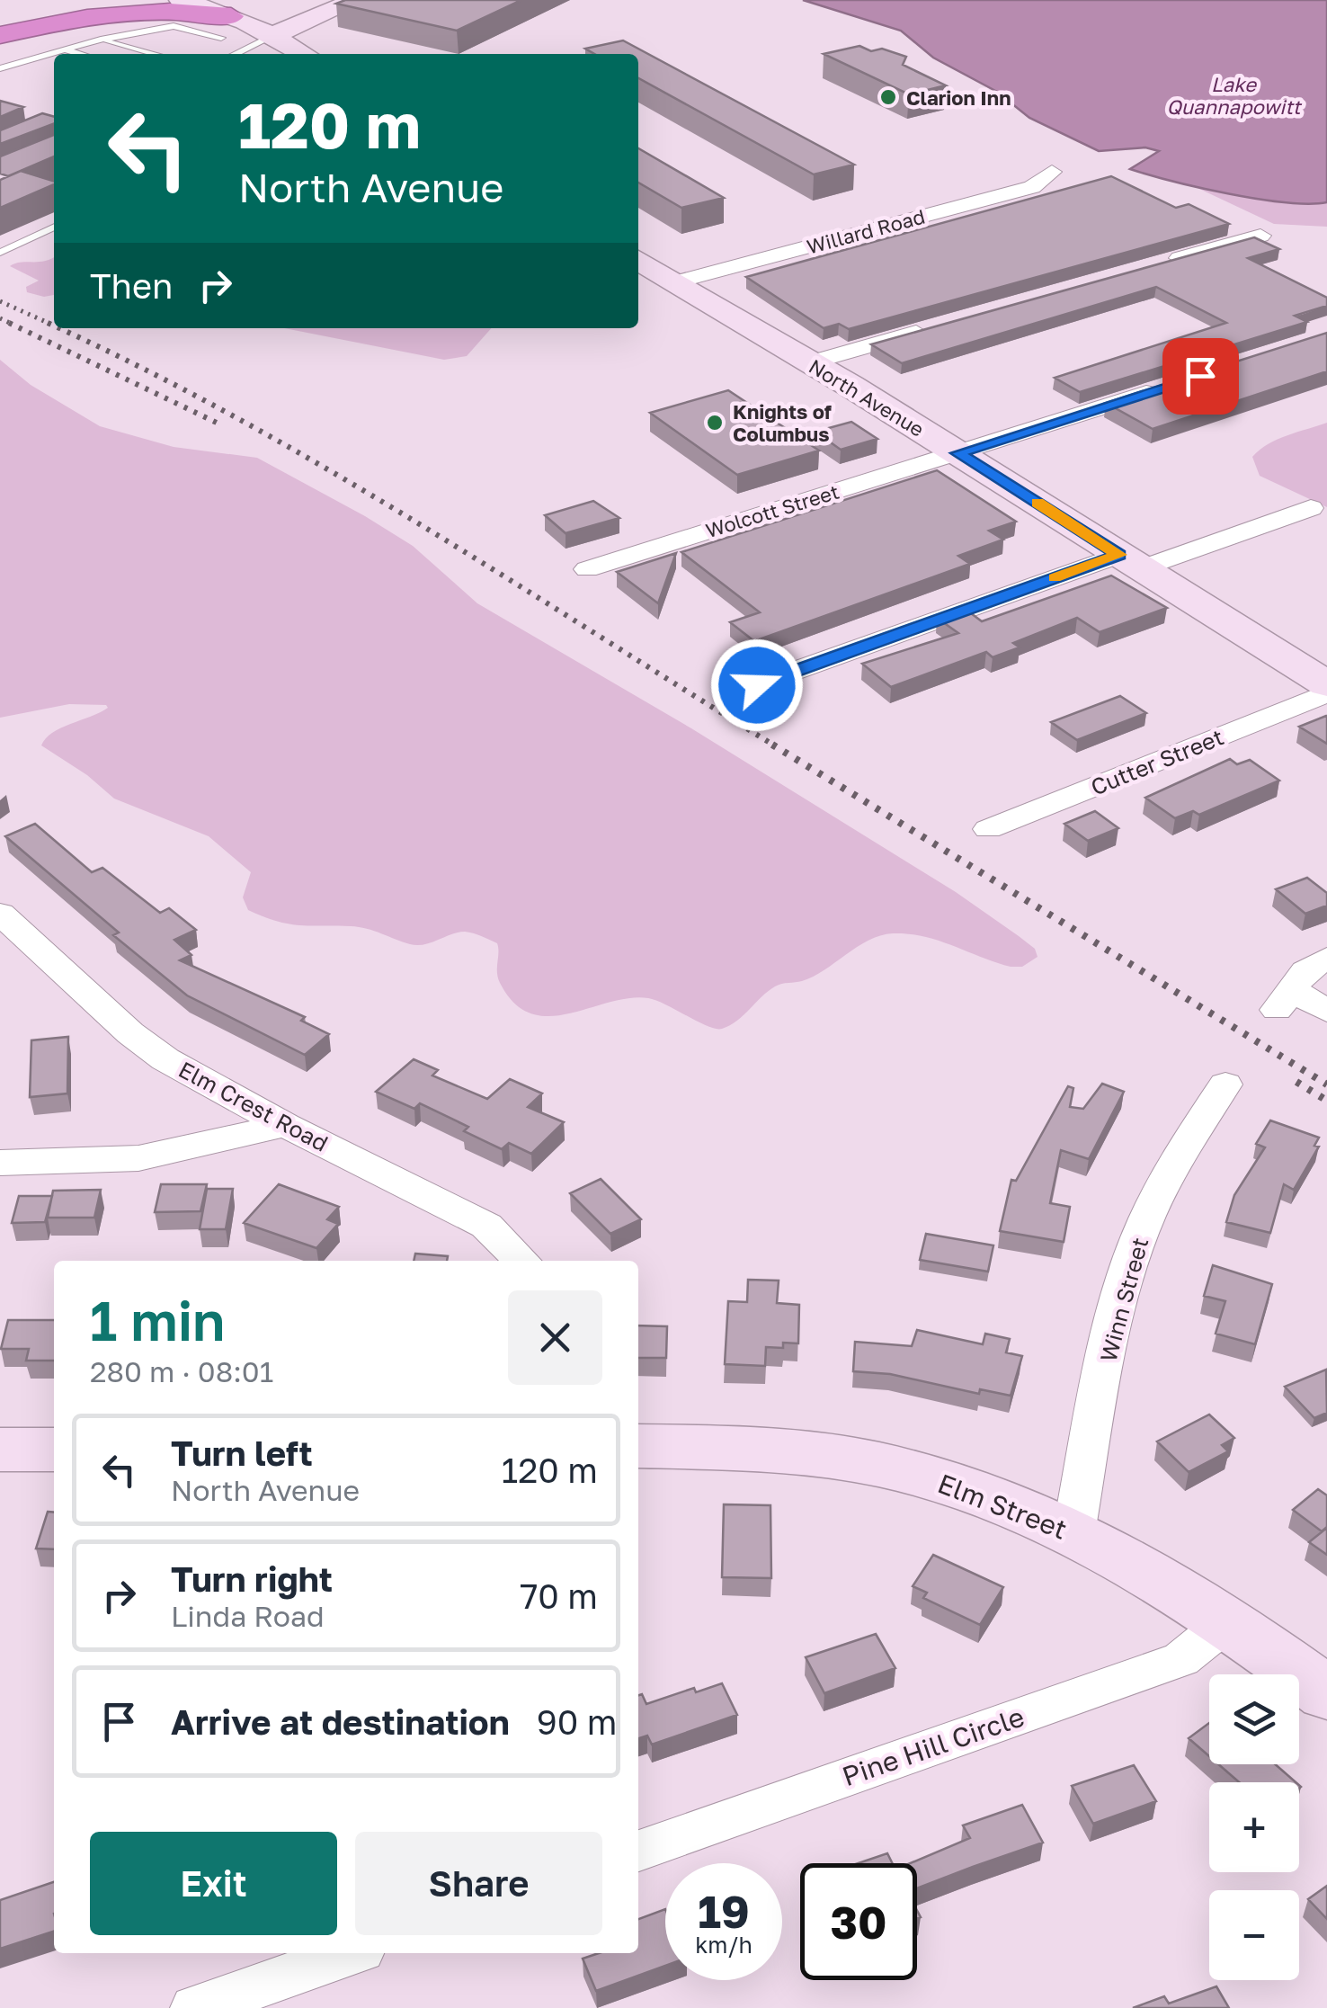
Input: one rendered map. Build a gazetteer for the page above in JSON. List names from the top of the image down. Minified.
{"streets":{"street":["Willard Road","North Avenue","Wolcott Street","Cutter Street","Elm Crest Road","Winn Street","Elm Street","Pine Hill Circle"]},"crossings":[["Willard Road","North Avenue"],["North Avenue","Wolcott Street"],["Winn Street","Elm Street"],["Elm Street","Pine Hill Circle"]],"water":["Lake Quannapowitt"],"places":["Clarion Inn","Knights of Columbus"],"page":{"turn":["120 m","North Avenue"],"then":"Then","heading":["1 min","280 m · 08:01"],"list":[{"name":"Turn left","note":"North Avenue","value":"120 m"},{"name":"Turn right","note":"Linda Road","value":"70 m"},{"name":"Arrive at destination","value":"90 m"}],"map_buttons":["+","−"],"buttons":["Exit","Share"],"speed":"19 km/h","limit":"30"}}
